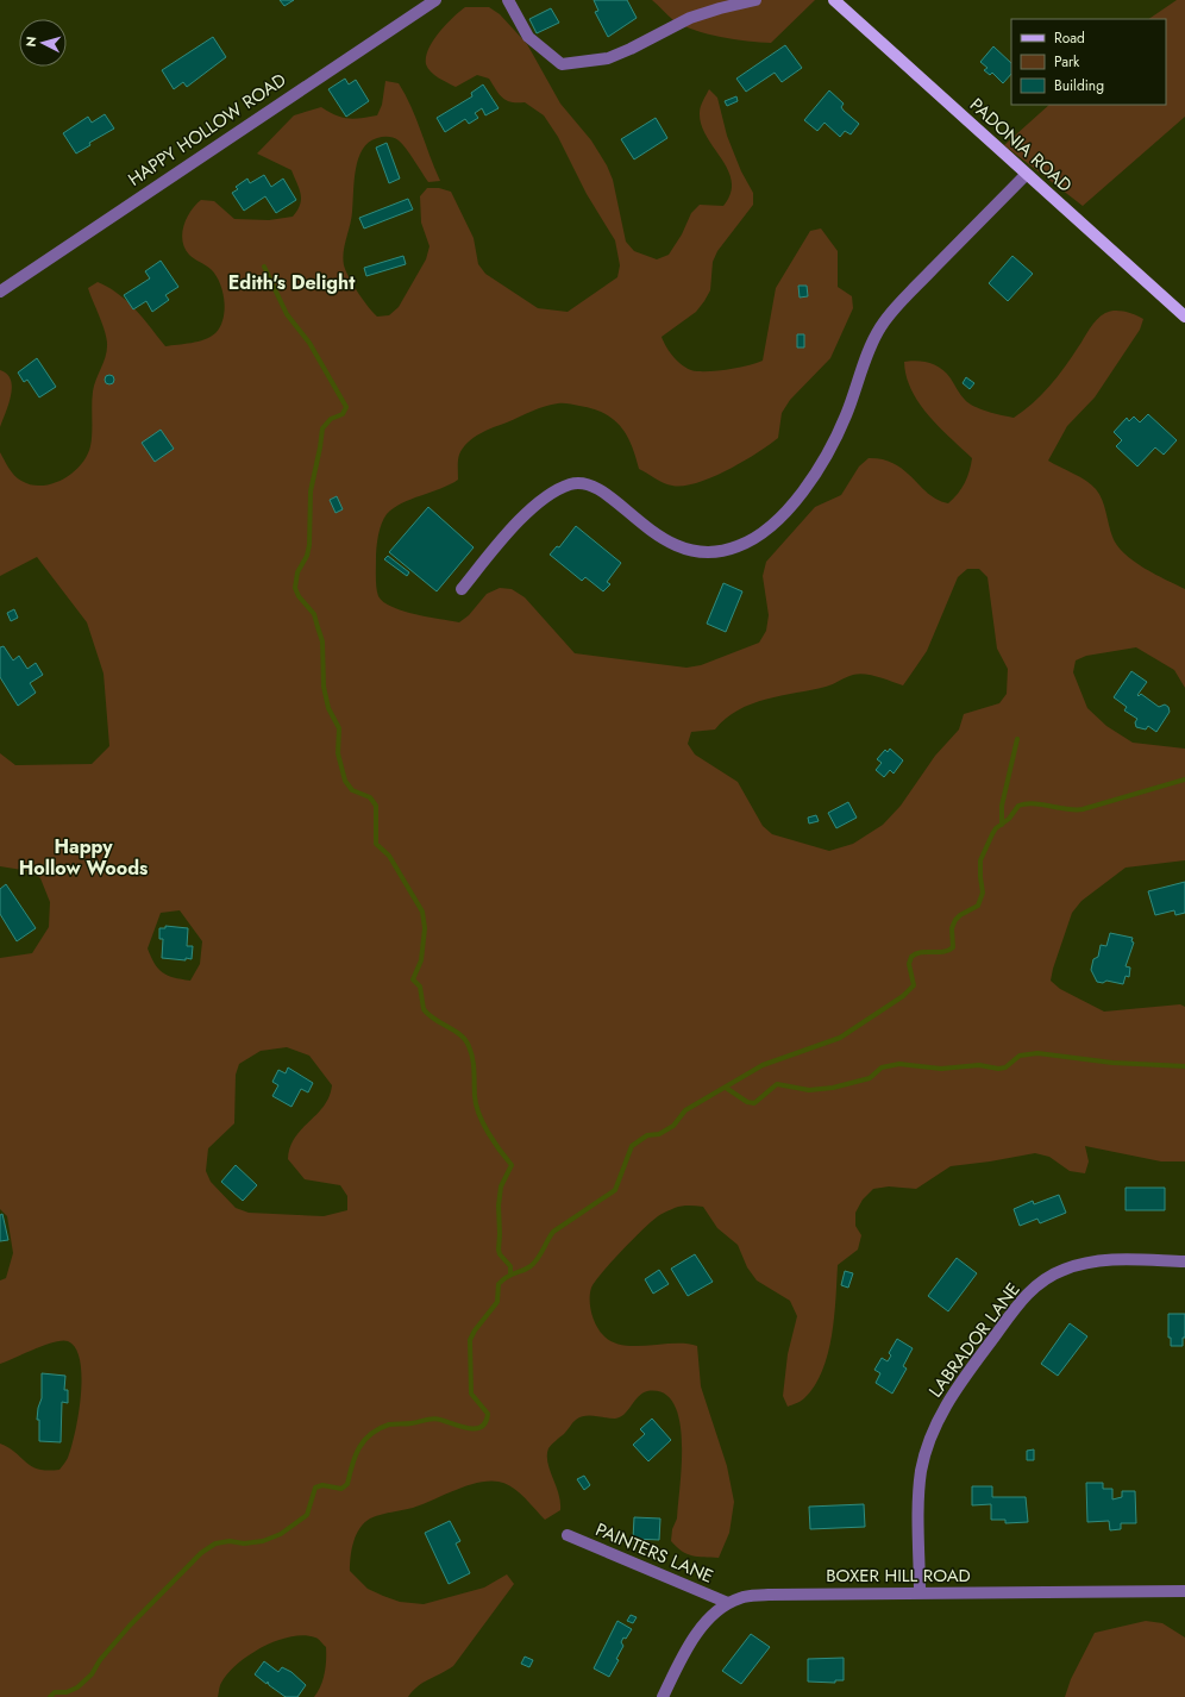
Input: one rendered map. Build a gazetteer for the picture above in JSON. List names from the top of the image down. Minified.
{"streets":{"main road":["PADONIA ROAD"],"street":["HAPPY HOLLOW ROAD","LABRADOR LANE","PAINTERS LANE","BOXER HILL ROAD"]},"crossings":[["LABRADOR LANE","BOXER HILL ROAD"],["PAINTERS LANE","BOXER HILL ROAD"]],"districts":["Edith's Delight","Happy Hollow Woods"],"legend":["Road","Park","Building"],"north":"left"}
